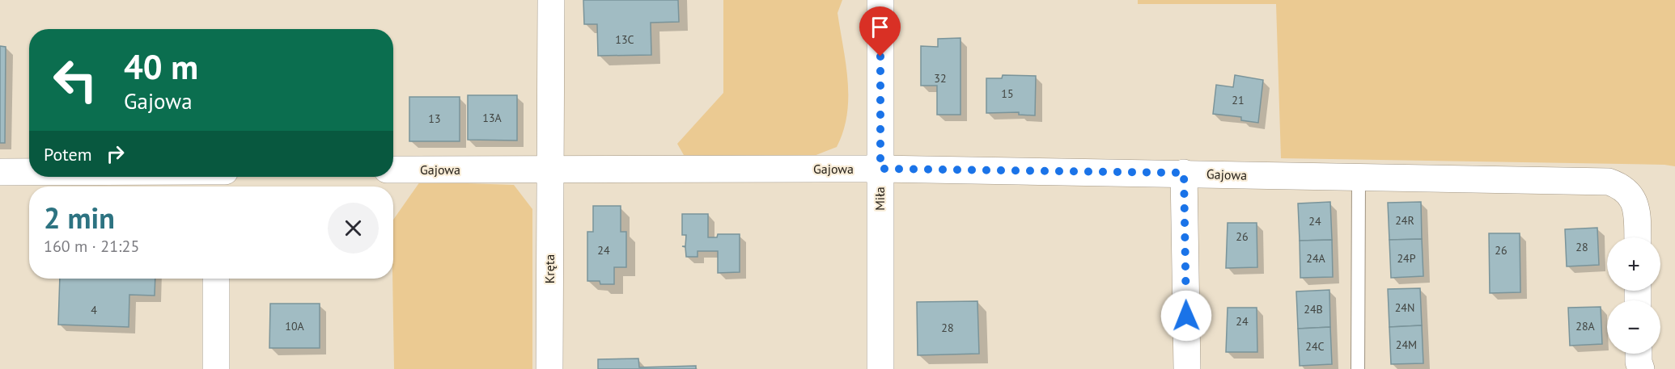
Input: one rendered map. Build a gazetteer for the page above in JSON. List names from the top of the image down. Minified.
{"streets":{"street":["Gajowa","Miła","Kręta"]},"crossings":[["Gajowa","Miła"],["Gajowa","Kręta"]],"house_numbers":["13C","32","15","21","13A","13","24R","24","26","28","24","26","24A","24P","24N","24B","4","24","10A","28A","28","24M","24C"],"page":{"turn":["40 m","Gajowa"],"then":"Potem","heading":["2 min","160 m · 21:25"],"map_buttons":["+","−"]}}
